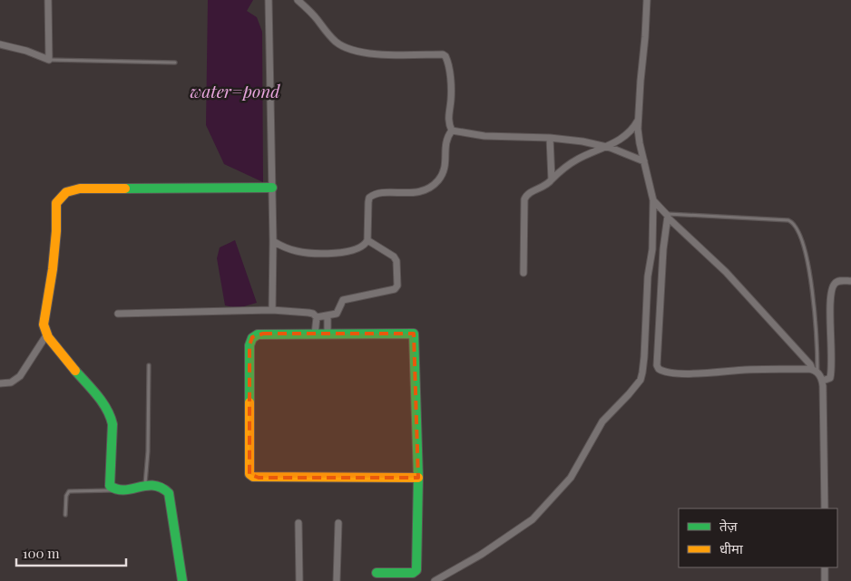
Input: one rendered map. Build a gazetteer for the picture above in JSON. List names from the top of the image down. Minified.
{"water":["water=pond"],"legend":["तेज़","धीमा"],"scale_bar":"100 m"}
